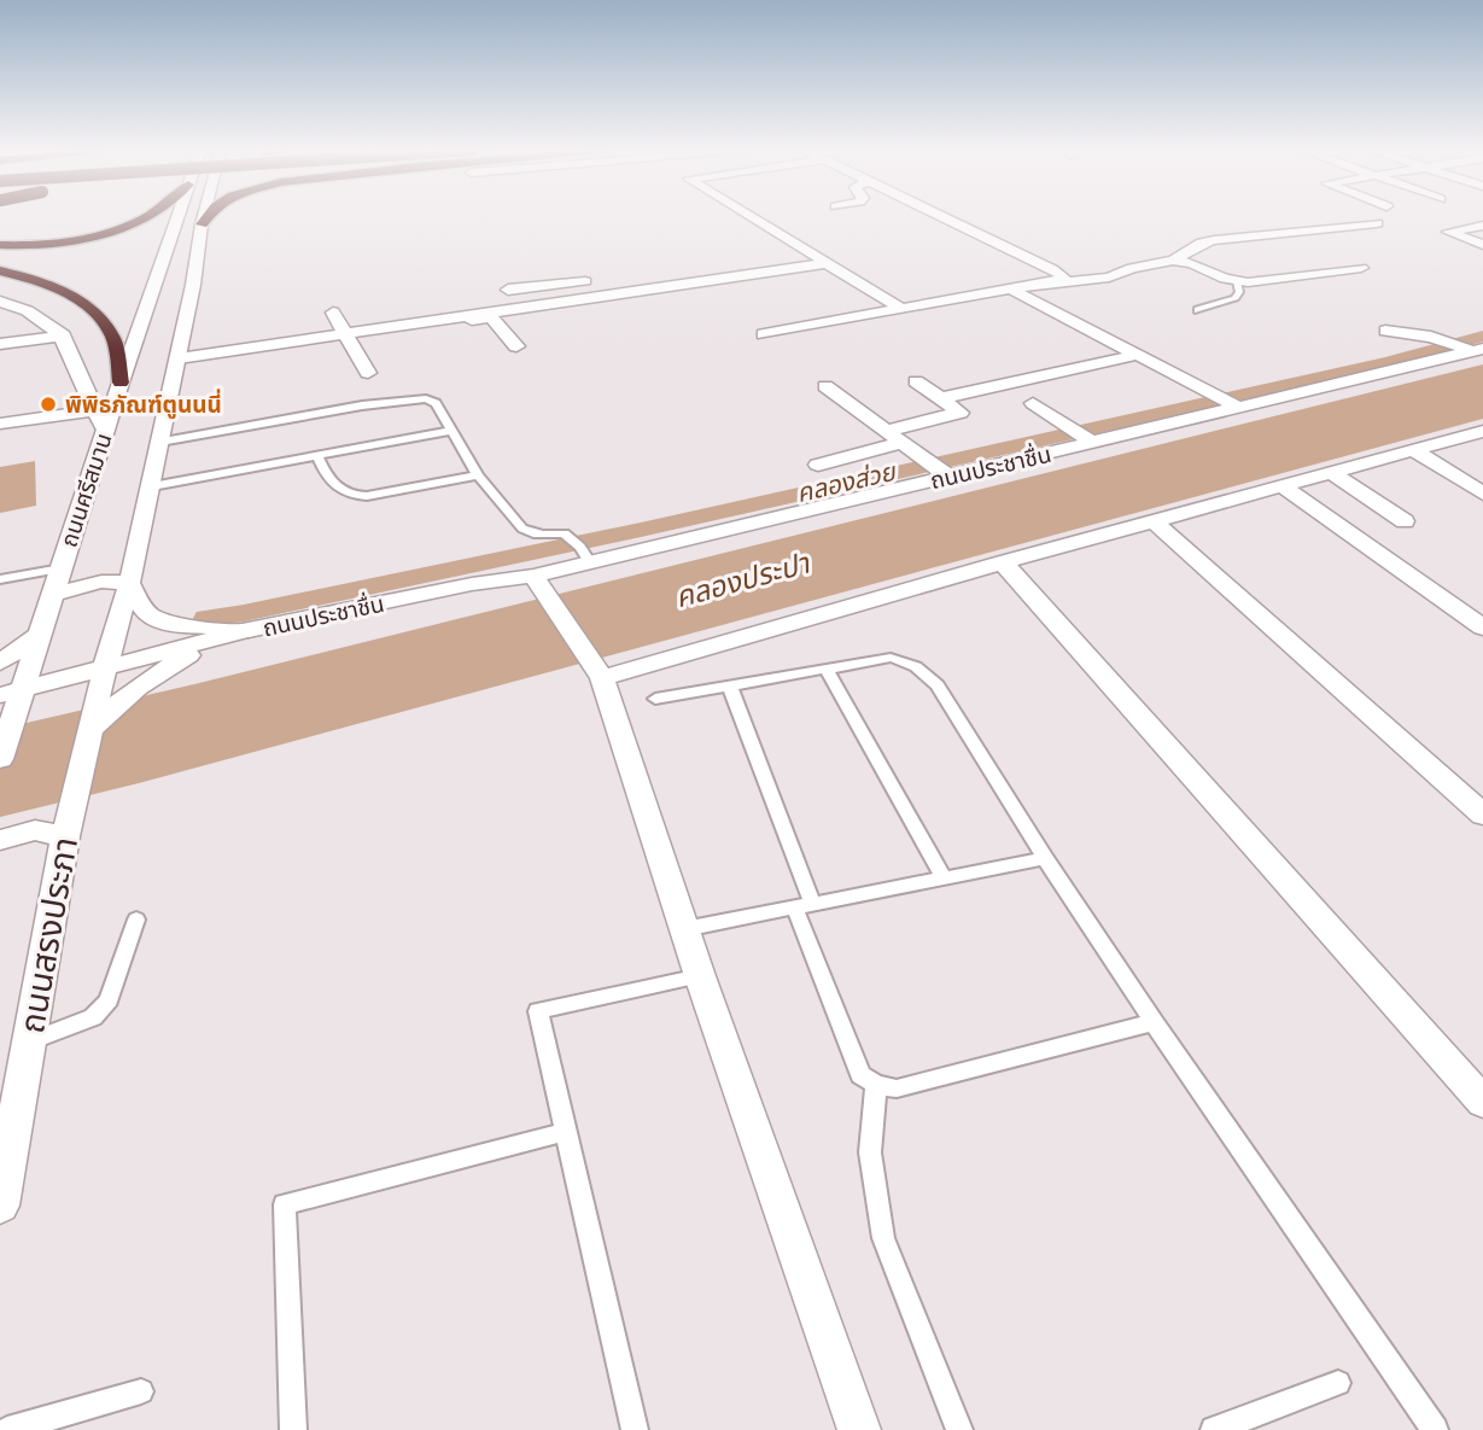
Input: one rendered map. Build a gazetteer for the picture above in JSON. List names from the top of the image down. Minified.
{"streets":{"street":["ถนนประชาชื่น","ถนนศรีสมาน","ถนนสรงประภา"]},"water":["คลองส่วย","คลองประปา"],"places":["พิพิธภัณฑ์ตูนนนี่"]}
